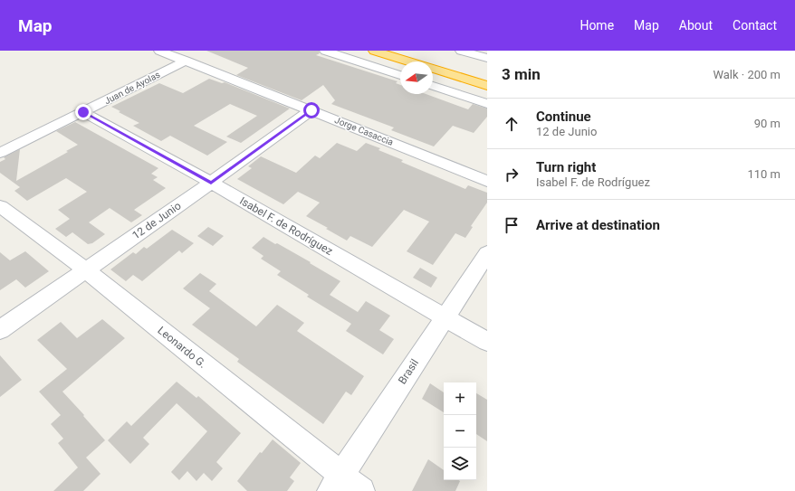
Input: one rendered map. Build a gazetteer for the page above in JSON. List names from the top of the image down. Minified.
{"streets":{"street":["Juan de Ayolas","Jorge Casaccia","12 de Junio","Isabel F. de Rodríguez","Leonardo G.","Brasil"]},"crossings":[["Juan de Ayolas","Jorge Casaccia"],["Juan de Ayolas","Isabel F. de Rodríguez"],["Jorge Casaccia","12 de Junio"],["12 de Junio","Isabel F. de Rodríguez"],["12 de Junio","Leonardo G."],["Isabel F. de Rodríguez","Brasil"],["Leonardo G.","Brasil"]],"north":"left","page":{"header":"Map","nav":["Home","Map","About","Contact"],"heading":["3 min","Walk · 200 m"],"list":[["Continue","12 de Junio","90 m"],["Turn right","Isabel F. de Rodríguez","110 m"],"Arrive at destination"],"map_buttons":["+","−"]}}
